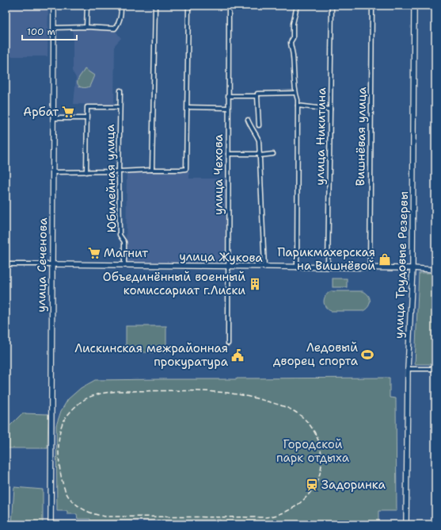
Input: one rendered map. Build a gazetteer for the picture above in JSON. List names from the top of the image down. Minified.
{"streets":{"main road":["улица Жукова","улица Сеченова","улица Трудовые Резервы"],"street":["улица Никитина","Вишнёвая улица","улица Чехова","Юбилейная улица"]},"crossings":[["улица Никитина","улица Жукова"],["Вишнёвая улица","улица Жукова"],["улица Чехова","улица Жукова"],["Юбилейная улица","улица Жукова"],["улица Жукова","улица Сеченова"],["улица Жукова","улица Трудовые Резервы"]],"parks":["Городской парк отдыха"],"places":{"supermarket":["Арбат","Магнит"],"shop":["Парикмахерская на Вишнёвой"],"building":["Объединённый военный комиссариат г.Лиски"],"sports":["Ледовый дворец спорта"],"public building":["Лискинская межрайонная прокуратура"],"station":["Задоринка"]},"scale_bar":"100 m"}
